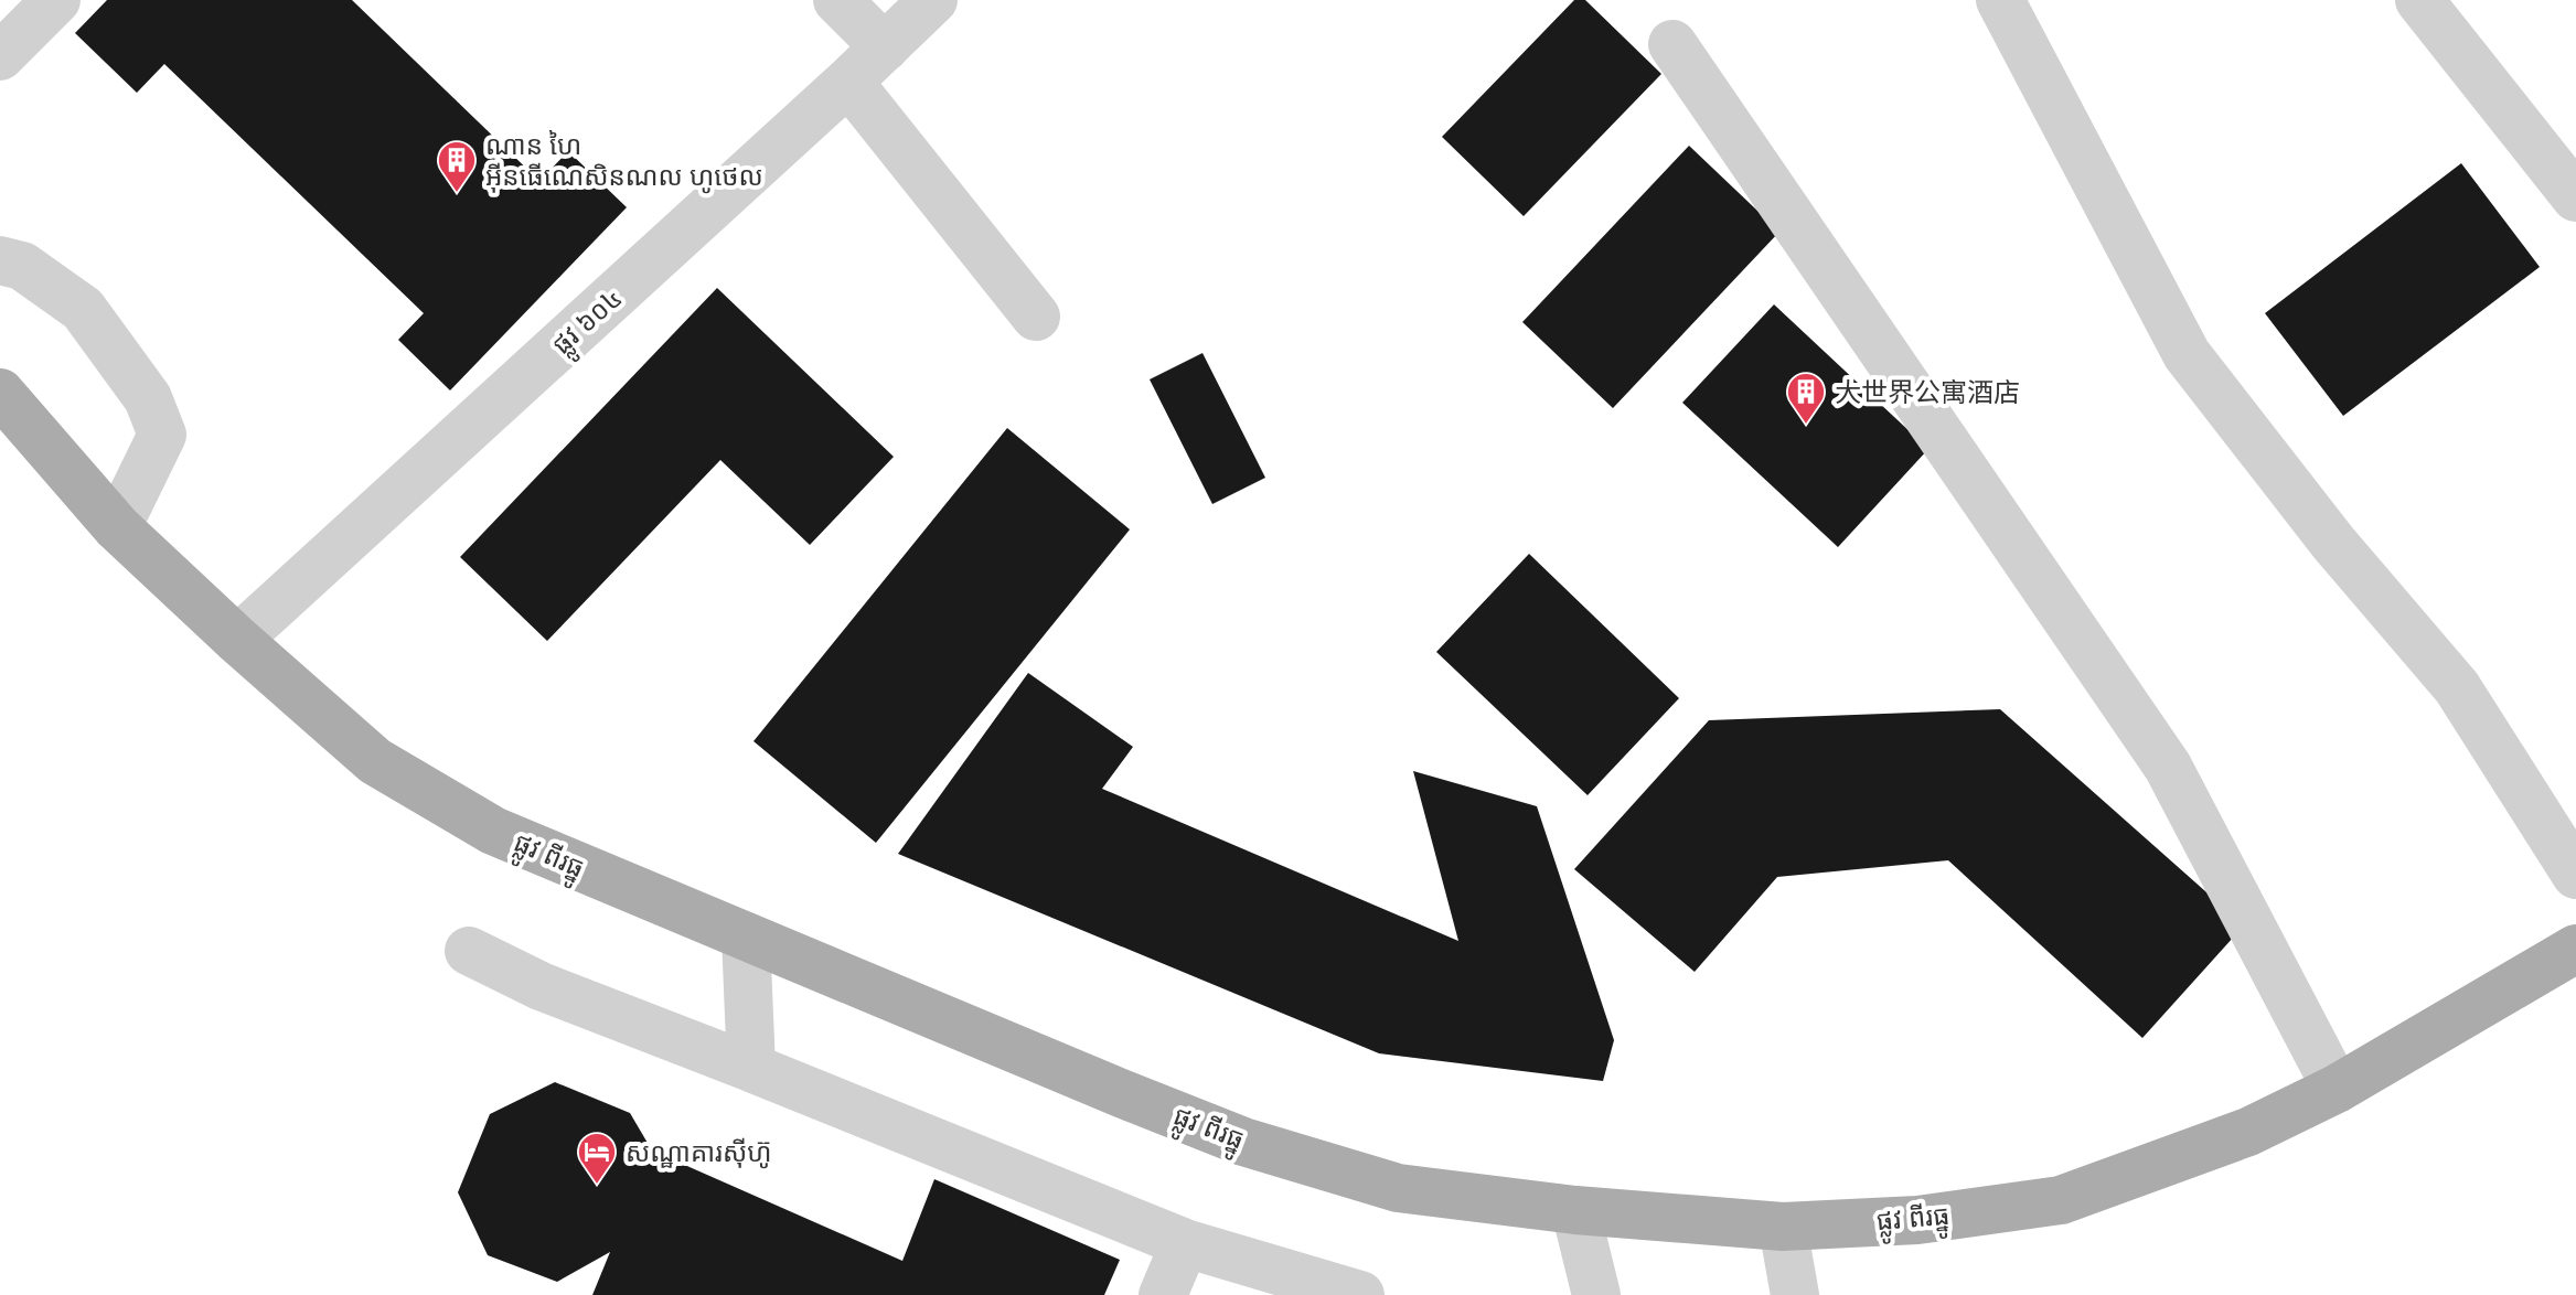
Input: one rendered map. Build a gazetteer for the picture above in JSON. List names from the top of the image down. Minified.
{"streets":{"main road":["ផ្លូវ ពីរធ្នូ"],"street":["ផ្លូវ ៦០៤"]},"crossings":[["ផ្លូវ ៦០៤","ផ្លូវ ពីរធ្នូ"]],"places":{"building":["ណាន ហៃ អ៊ីនធើណេសិនណល ហូថេល","大世界公寓酒店"],"hotel":["សណ្ឋាគារស៊ីហ៊ូ"]}}
